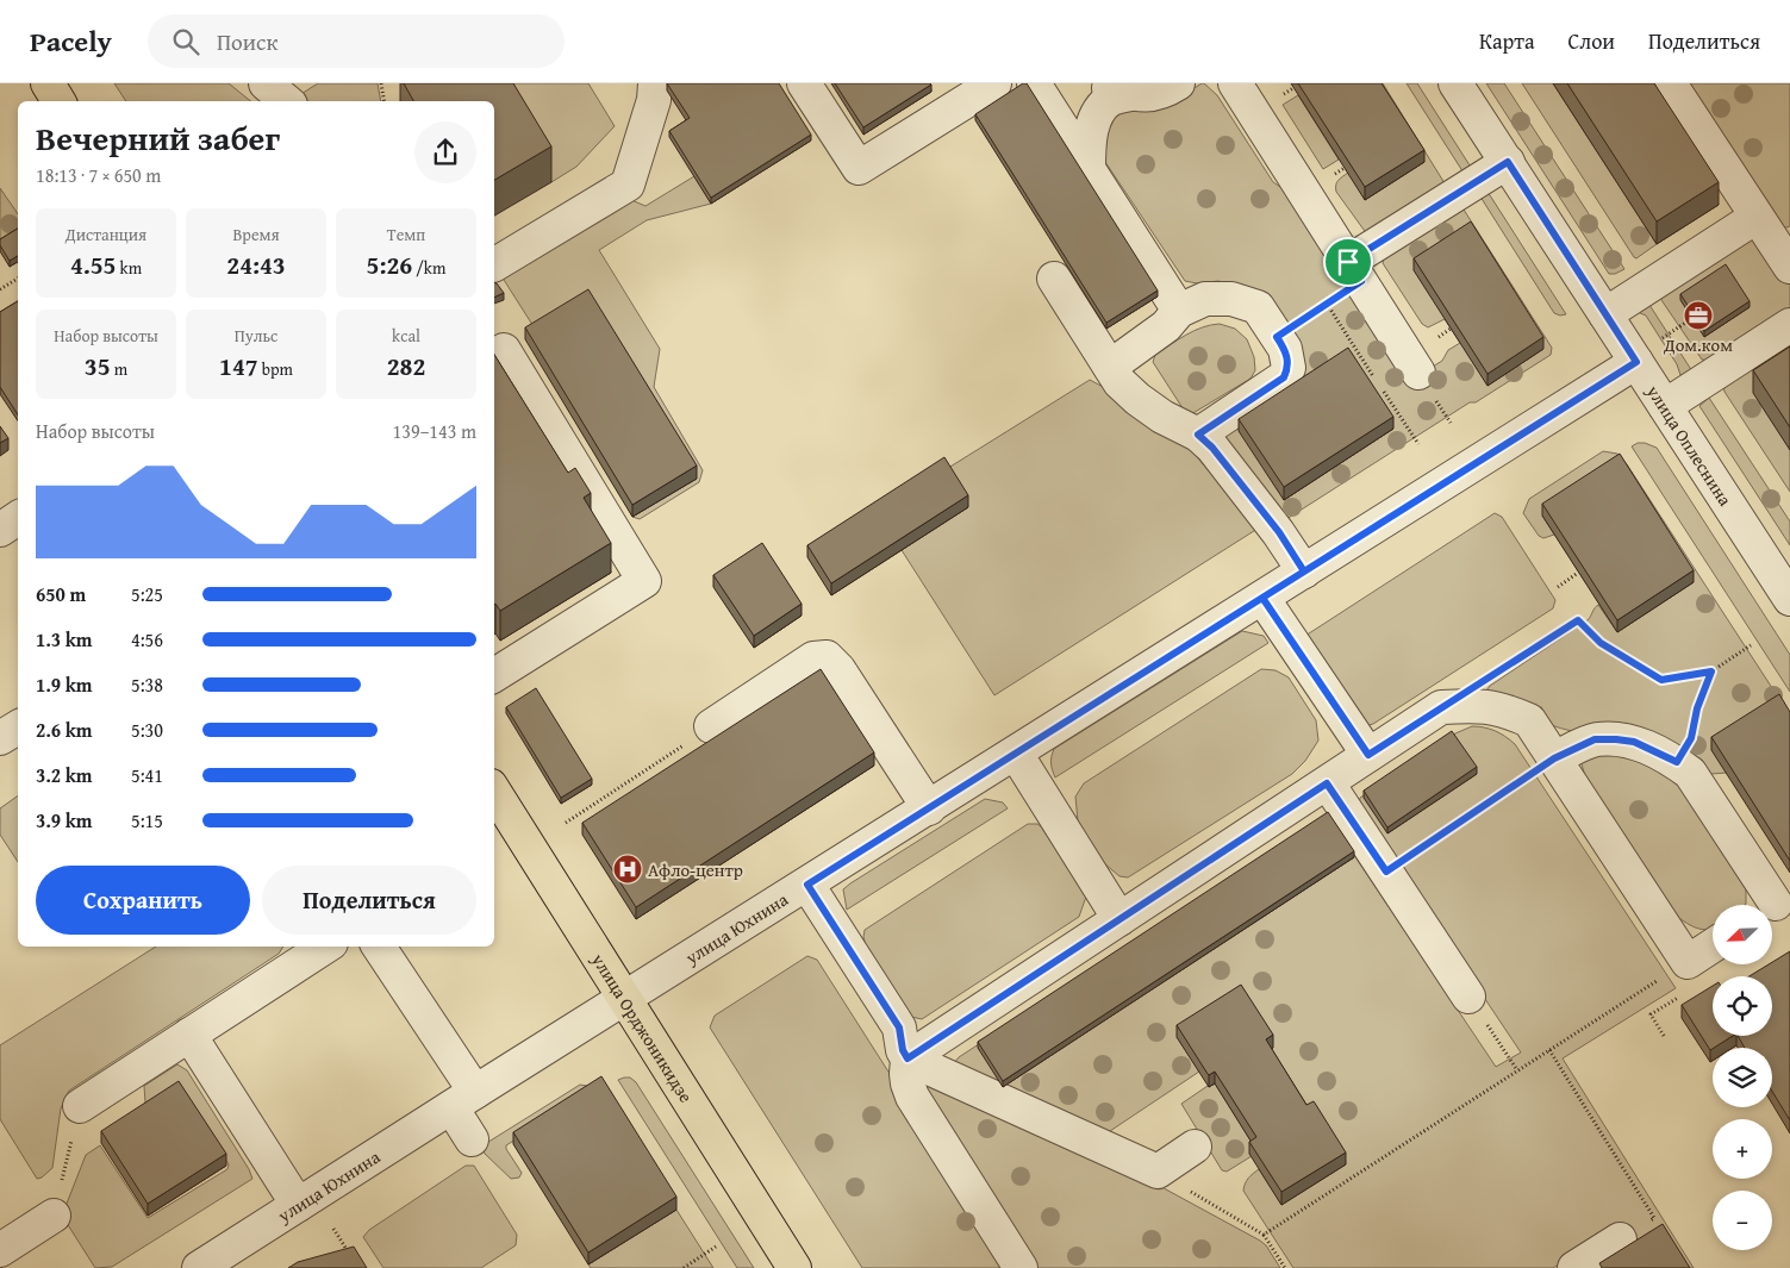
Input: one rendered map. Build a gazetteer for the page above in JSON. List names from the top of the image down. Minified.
{"streets":{"main road":["улица Орджоникидзе"],"street":["улица Оплеснина","улица Юхнина"]},"crossings":[["улица Оплеснина","улица Юхнина"],["улица Юхнина","улица Орджоникидзе"]],"places":{"office":["Дом.ком"],"hospital":["Афло-центр"]},"north":"bottom left","page":{"header":"Pacely","search":"Поиск","nav":["Карта","Слои","Поделиться"],"heading":["Вечерний забег","18:13 · 7 × 650 m"],"stats":[["Дистанция","4.55 km"],["Время","24:43"],["Темп","5:26 /km"],["Набор высоты","35 m"],["Пульс","147 bpm"],["kcal","282"]],"chart":["Набор высоты","139–143 m"],"list":[{"name":"650 m","note":"5:25"},{"name":"1.3 km","note":"4:56"},{"name":"1.9 km","note":"5:38"},{"name":"2.6 km","note":"5:30"},{"name":"3.2 km","note":"5:41"},{"name":"3.9 km","note":"5:15"}],"buttons":["Сохранить","Поделиться"],"map_buttons":["+","−"]}}
